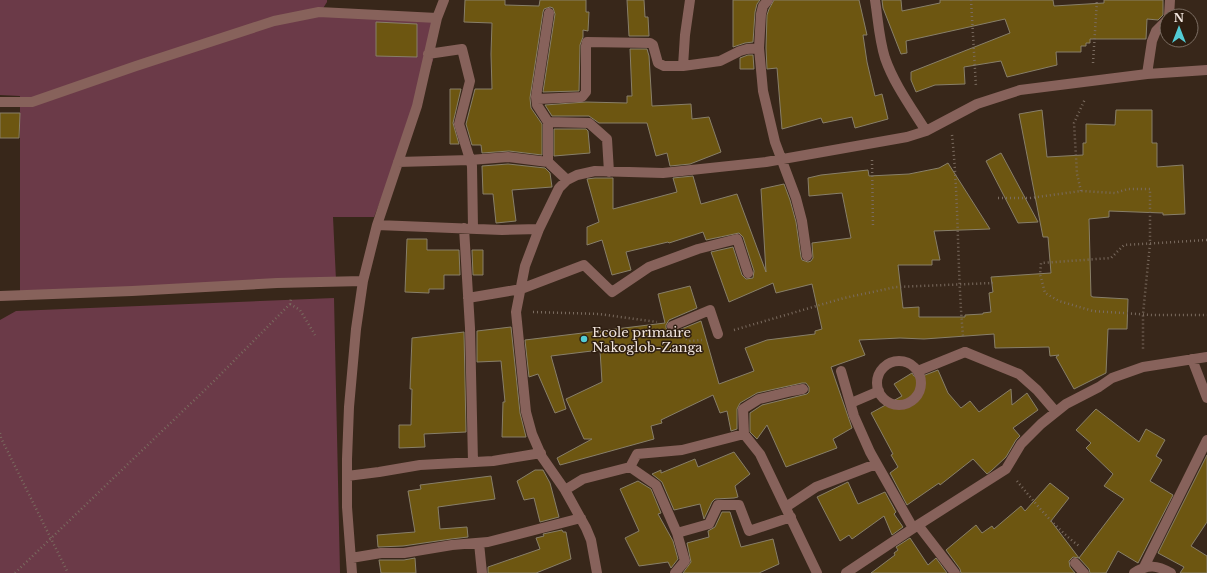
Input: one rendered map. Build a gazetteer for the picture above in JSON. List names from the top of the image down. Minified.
{"places":["Ecole primaire Nakoglob-Zanga"],"north":"top"}
